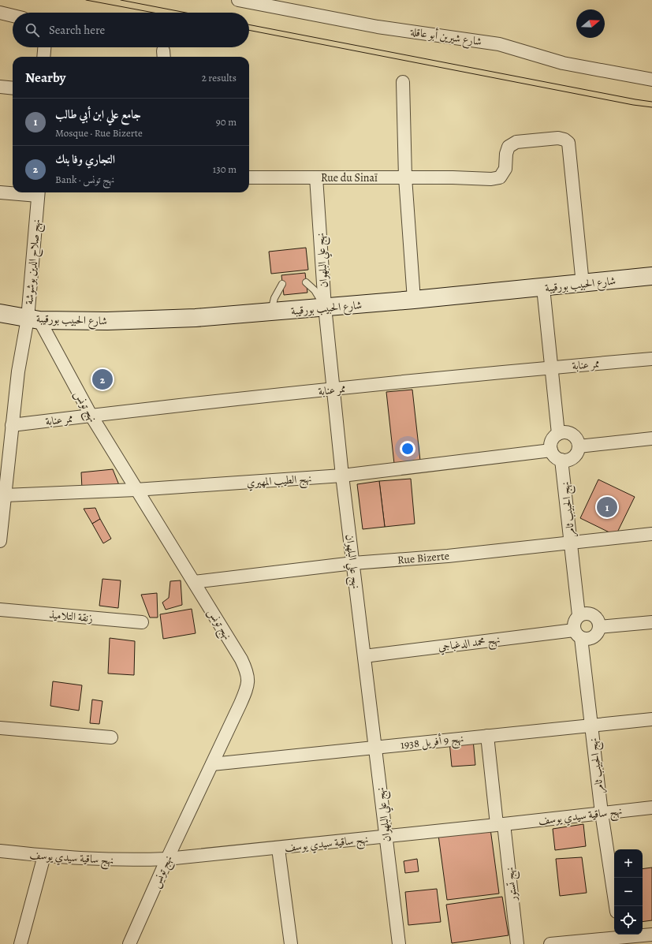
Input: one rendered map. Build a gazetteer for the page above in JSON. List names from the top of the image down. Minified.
{"streets":{"main road":["شارع الحبيب بورقيبة"],"street":["شارع شيرين أبو عاقلة","Rue du Sinaï","نهج علي البلهوان","نهج صلاح الدين بوشوشة","ممر عنابة","نهج تونس","نهج الطيب المهيري","نهج الحبيب ثامر","Rue Bizerte","زنقة التلاميذ","نهج محمد الدغباجي","نهج 9 أفريل 1938","نهج ساقية سيدي يوسف","نهج تستور"]},"crossings":[["Rue du Sinaï","نهج علي البلهوان"],["Rue du Sinaï","شارع الحبيب بورقيبة"],["نهج علي البلهوان","شارع الحبيب بورقيبة"],["نهج علي البلهوان","ممر عنابة"],["نهج علي البلهوان","نهج الطيب المهيري"],["نهج علي البلهوان","Rue Bizerte"],["نهج علي البلهوان","نهج محمد الدغباجي"],["نهج علي البلهوان","نهج 9 أفريل 1938"],["نهج علي البلهوان","نهج ساقية سيدي يوسف"],["نهج صلاح الدين بوشوشة","شارع الحبيب بورقيبة"],["نهج صلاح الدين بوشوشة","ممر عنابة"],["نهج صلاح الدين بوشوشة","نهج تونس"],["نهج صلاح الدين بوشوشة","نهج الطيب المهيري"],["شارع الحبيب بورقيبة","نهج تونس"],["ممر عنابة","نهج تونس"],["نهج تونس","نهج الطيب المهيري"],["نهج تونس","Rue Bizerte"],["نهج تونس","نهج 9 أفريل 1938"],["نهج تونس","نهج ساقية سيدي يوسف"],["نهج الطيب المهيري","نهج الحبيب ثامر"],["نهج الحبيب ثامر","Rue Bizerte"],["نهج الحبيب ثامر","نهج محمد الدغباجي"],["نهج الحبيب ثامر","نهج 9 أفريل 1938"],["نهج الحبيب ثامر","نهج ساقية سيدي يوسف"],["نهج 9 أفريل 1938","نهج تستور"],["نهج ساقية سيدي يوسف","نهج تستور"]],"north":"right","page":{"search":"Search here","heading":["Nearby","2 results"],"list":[{"mark":"1","name":"جامع علي ابن أبي طالب","note":"Mosque · Rue Bizerte","value":"90 m"},{"mark":"2","name":"التجاري وفا بنك","note":"Bank · نهج تونس","value":"130 m"}],"pins":["2","1"],"map_buttons":["+","−"]}}
